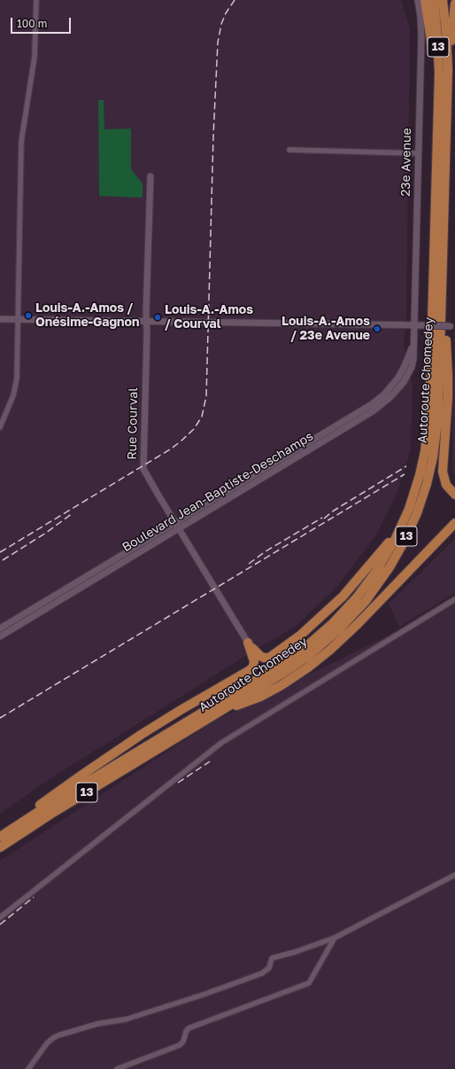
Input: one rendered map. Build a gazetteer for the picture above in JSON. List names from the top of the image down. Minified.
{"streets":{"highway":["13","Autoroute Chomedey"],"street":["23e Avenue","Rue Courval","Boulevard Jean-Baptiste-Deschamps"]},"crossings":[["23e Avenue","Boulevard Jean-Baptiste-Deschamps"],["Rue Courval","Boulevard Jean-Baptiste-Deschamps"]],"places":["Louis-A.-Amos / Onésime-Gagnon","Louis-A.-Amos / Courval","Louis-A.-Amos / 23e Avenue"],"scale_bar":"100 m"}
